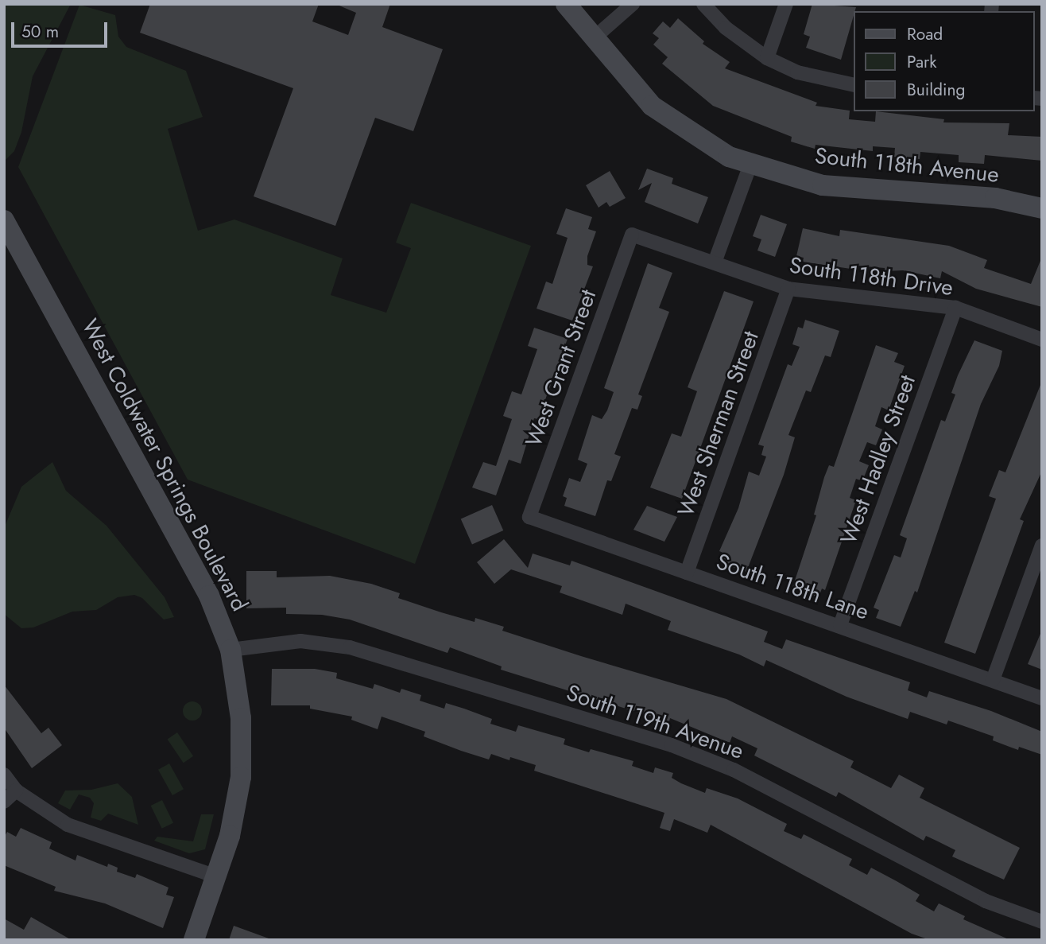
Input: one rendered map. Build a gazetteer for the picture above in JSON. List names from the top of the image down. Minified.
{"streets":{"street":["South 118th Avenue","South 118th Drive","West Grant Street","West Sherman Street","West Hadley Street","West Coldwater Springs Boulevard","South 118th Lane","South 119th Avenue"]},"crossings":[["South 118th Drive","West Grant Street"],["South 118th Drive","West Sherman Street"],["South 118th Drive","West Hadley Street"],["West Grant Street","South 118th Lane"],["West Sherman Street","South 118th Lane"],["West Hadley Street","South 118th Lane"],["West Coldwater Springs Boulevard","South 119th Avenue"]],"legend":["Road","Park","Building"],"scale_bar":"50 m"}
